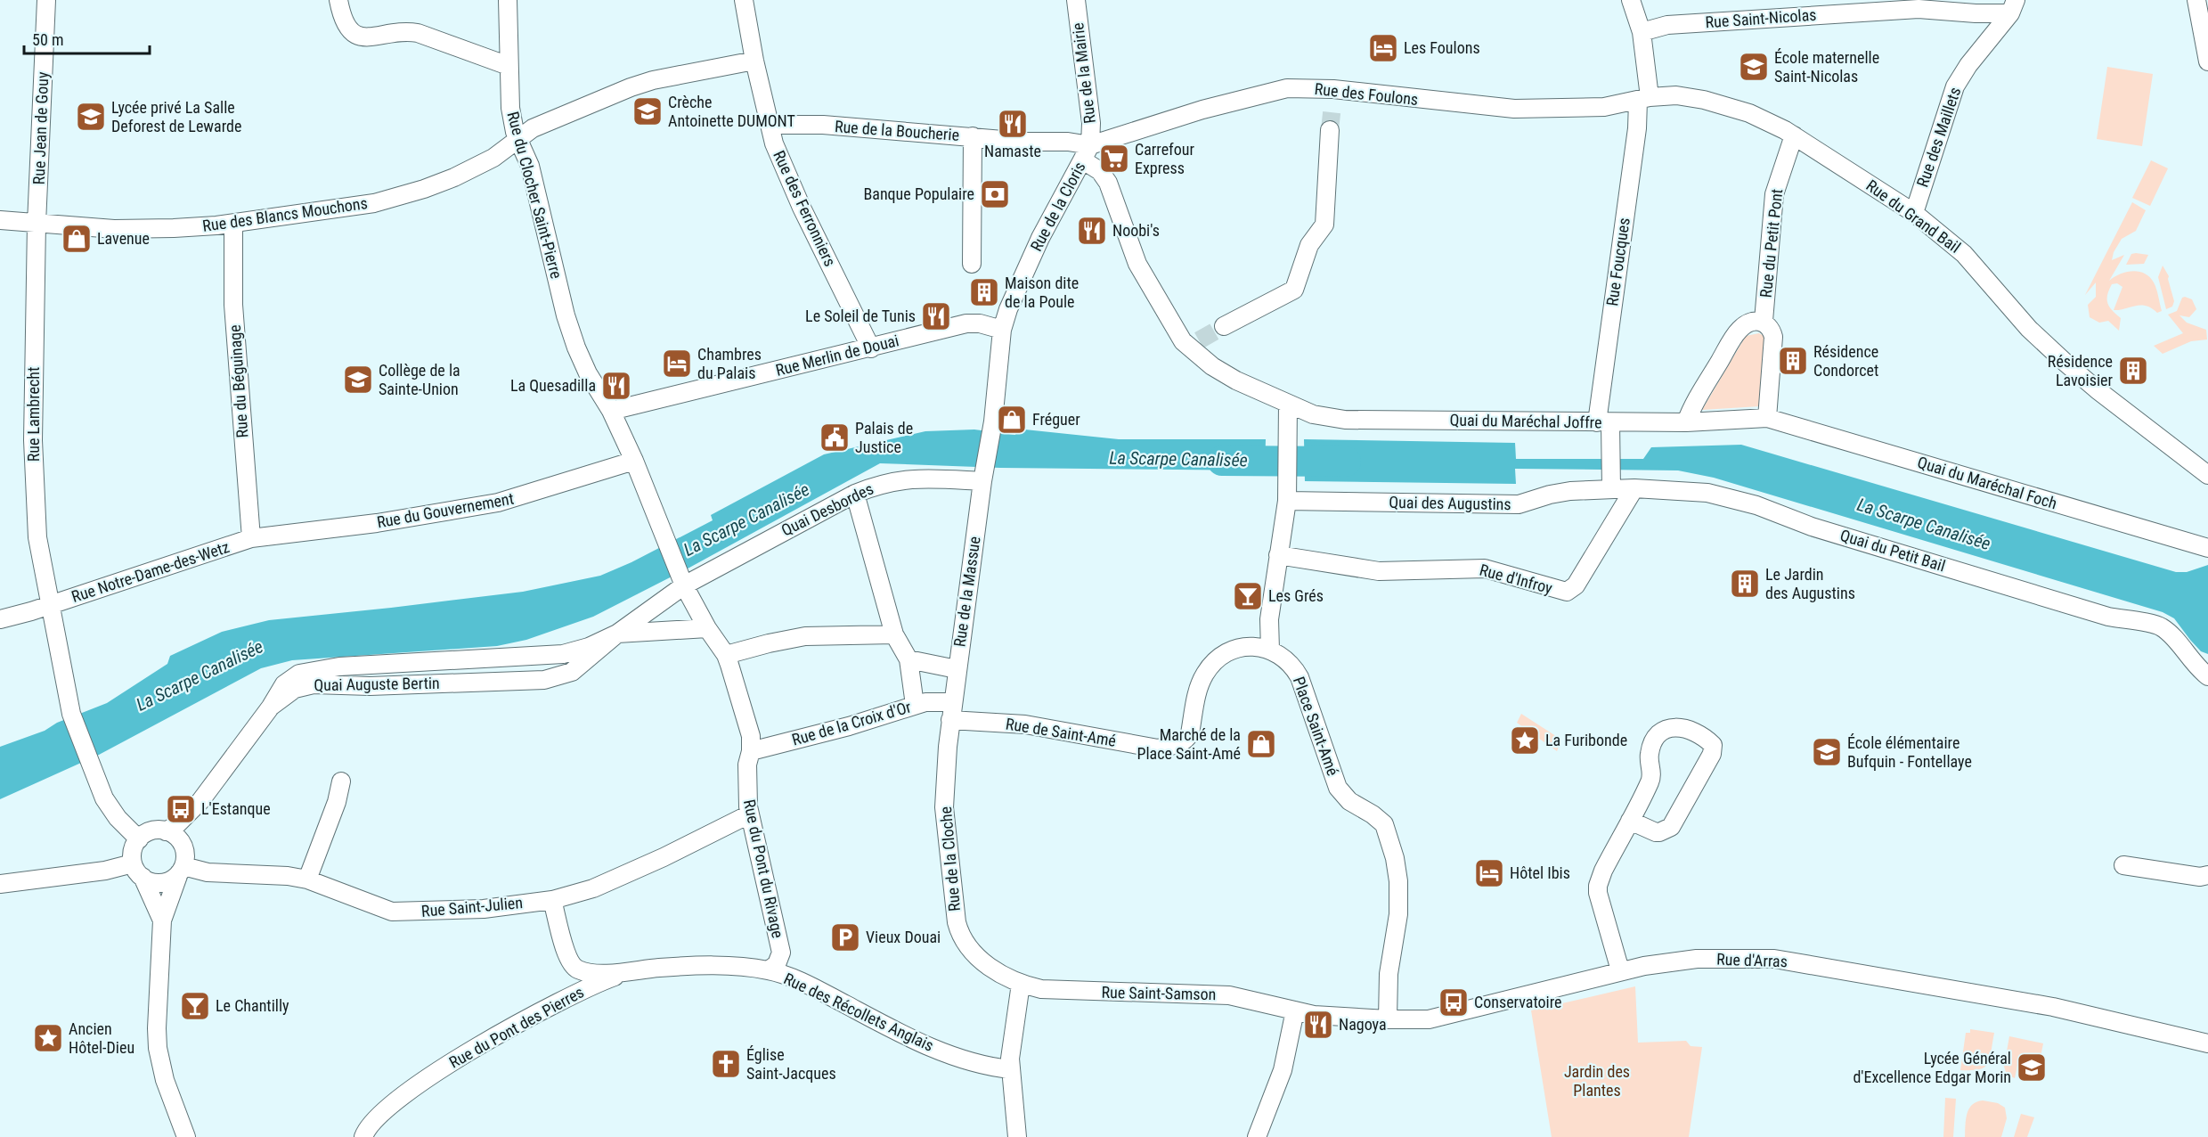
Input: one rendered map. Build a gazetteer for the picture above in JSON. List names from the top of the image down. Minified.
{"streets":{"street":["Rue Saint-Nicolas","Rue de la Mairie","Rue des Foulons","Rue Jean de Gouy","Rue de la Boucherie","Rue des Maillets","Rue du Clocher Saint-Pierre","Rue de la Cloris","Rue des Ferronniers","Rue des Blancs Mouchons","Rue du Grand Bail","Rue du Petit Pont","Rue Foucques","Rue Merlin de Douai","Rue du Béguinage","Rue Lambrecht","Quai du Maréchal Joffre","Quai du Maréchal Foch","Quai des Augustins","Quai Desbordes","Rue du Gouvernement","Quai du Petit Bail","Rue Notre-Dame-des-Wetz","Rue d'Infroy","Rue de la Massue","Quai Auguste Bertin","Rue de la Croix d'Or","Place Saint-Amé","Rue de Saint-Amé","Rue de la Cloche","Rue du Pont du Rivage","Rue Saint-Julien","Rue d'Arras","Rue Saint-Samson","Rue des Récollets Anglais","Rue du Pont des Pierres"]},"crossings":[["Rue Saint-Nicolas","Rue des Maillets"],["Rue Saint-Nicolas","Rue Foucques"],["Rue de la Mairie","Rue des Foulons"],["Rue de la Mairie","Rue de la Boucherie"],["Rue de la Mairie","Rue de la Cloris"],["Rue de la Mairie","Quai du Maréchal Joffre"],["Rue des Foulons","Rue de la Boucherie"],["Rue des Foulons","Rue de la Cloris"],["Rue des Foulons","Rue du Grand Bail"],["Rue des Foulons","Rue Foucques"],["Rue des Foulons","Quai du Maréchal Joffre"],["Rue Jean de Gouy","Rue des Blancs Mouchons"],["Rue Jean de Gouy","Rue Lambrecht"],["Rue de la Boucherie","Rue de la Cloris"],["Rue de la Boucherie","Rue des Ferronniers"],["Rue de la Boucherie","Quai du Maréchal Joffre"],["Rue des Maillets","Rue du Grand Bail"],["Rue du Clocher Saint-Pierre","Rue des Blancs Mouchons"],["Rue du Clocher Saint-Pierre","Rue Merlin de Douai"],["Rue du Clocher Saint-Pierre","Rue du Gouvernement"],["Rue du Clocher Saint-Pierre","Rue du Pont du Rivage"],["Rue de la Cloris","Rue Merlin de Douai"],["Rue de la Cloris","Quai du Maréchal Joffre"],["Rue de la Cloris","Rue de la Massue"],["Rue des Ferronniers","Rue des Blancs Mouchons"],["Rue des Ferronniers","Rue Merlin de Douai"],["Rue des Blancs Mouchons","Rue du Béguinage"],["Rue des Blancs Mouchons","Rue Lambrecht"],["Rue du Grand Bail","Rue du Petit Pont"],["Rue du Grand Bail","Rue Foucques"],["Rue Foucques","Quai du Maréchal Joffre"],["Rue Foucques","Quai des Augustins"],["Rue Foucques","Quai du Petit Bail"],["Rue du Béguinage","Rue du Gouvernement"],["Rue du Béguinage","Rue Notre-Dame-des-Wetz"],["Rue Lambrecht","Rue Notre-Dame-des-Wetz"],["Rue Lambrecht","Rue Saint-Julien"],["Quai du Maréchal Joffre","Quai du Maréchal Foch"],["Quai des Augustins","Quai du Petit Bail"],["Quai Desbordes","Rue de la Massue"],["Quai Desbordes","Quai Auguste Bertin"],["Quai Desbordes","Rue du Pont du Rivage"],["Rue du Gouvernement","Rue Notre-Dame-des-Wetz"],["Rue du Gouvernement","Rue du Pont du Rivage"],["Quai du Petit Bail","Rue d'Infroy"],["Rue de la Massue","Rue de la Croix d'Or"],["Rue de la Massue","Rue de la Cloche"],["Quai Auguste Bertin","Rue du Pont du Rivage"],["Rue de la Croix d'Or","Rue de la Cloche"],["Rue de la Croix d'Or","Rue du Pont du Rivage"],["Place Saint-Amé","Rue de Saint-Amé"],["Place Saint-Amé","Rue d'Arras"],["Rue de Saint-Amé","Rue de la Cloche"],["Rue de la Cloche","Rue Saint-Samson"],["Rue du Pont du Rivage","Rue Saint-Julien"],["Rue du Pont du Rivage","Rue des Récollets Anglais"],["Rue Saint-Julien","Rue du Pont des Pierres"],["Rue d'Arras","Rue Saint-Samson"],["Rue des Récollets Anglais","Rue du Pont des Pierres"]],"water":["La Scarpe Canalisée"],"parks":["Jardin des Plantes"],"places":{"hotel":["Les Foulons","Chambres du Palais","Hôtel Ibis"],"school or university":["École maternelle Saint-Nicolas","Crèche Antoinette DUMONT","Lycée privé La Salle Deforest de Lewarde","Collège de la Sainte-Union","École élémentaire Bufquin - Fontellaye","Lycée Général d'Excellence Edgar Morin"],"restaurant":["Namaste","Noobi's","Le Soleil de Tunis","La Quesadilla","Nagoya"],"supermarket":["Carrefour Express"],"bank":["Banque Populaire"],"shop":["Lavenue","Fréguer","Marché de la Place Saint-Amé"],"building":["Maison dite de la Poule","Résidence Condorcet","Résidence Lavoisier","Le Jardin des Augustins"],"public building":["Palais de Justice"],"bar":["Les Grés","Le Chantilly"],"place":["La Furibonde","Ancien Hôtel-Dieu"],"bus stop":["L'Estanque","Conservatoire"],"parking":["Vieux Douai"],"church":["Église Saint-Jacques"]},"scale_bar":"50 m"}
